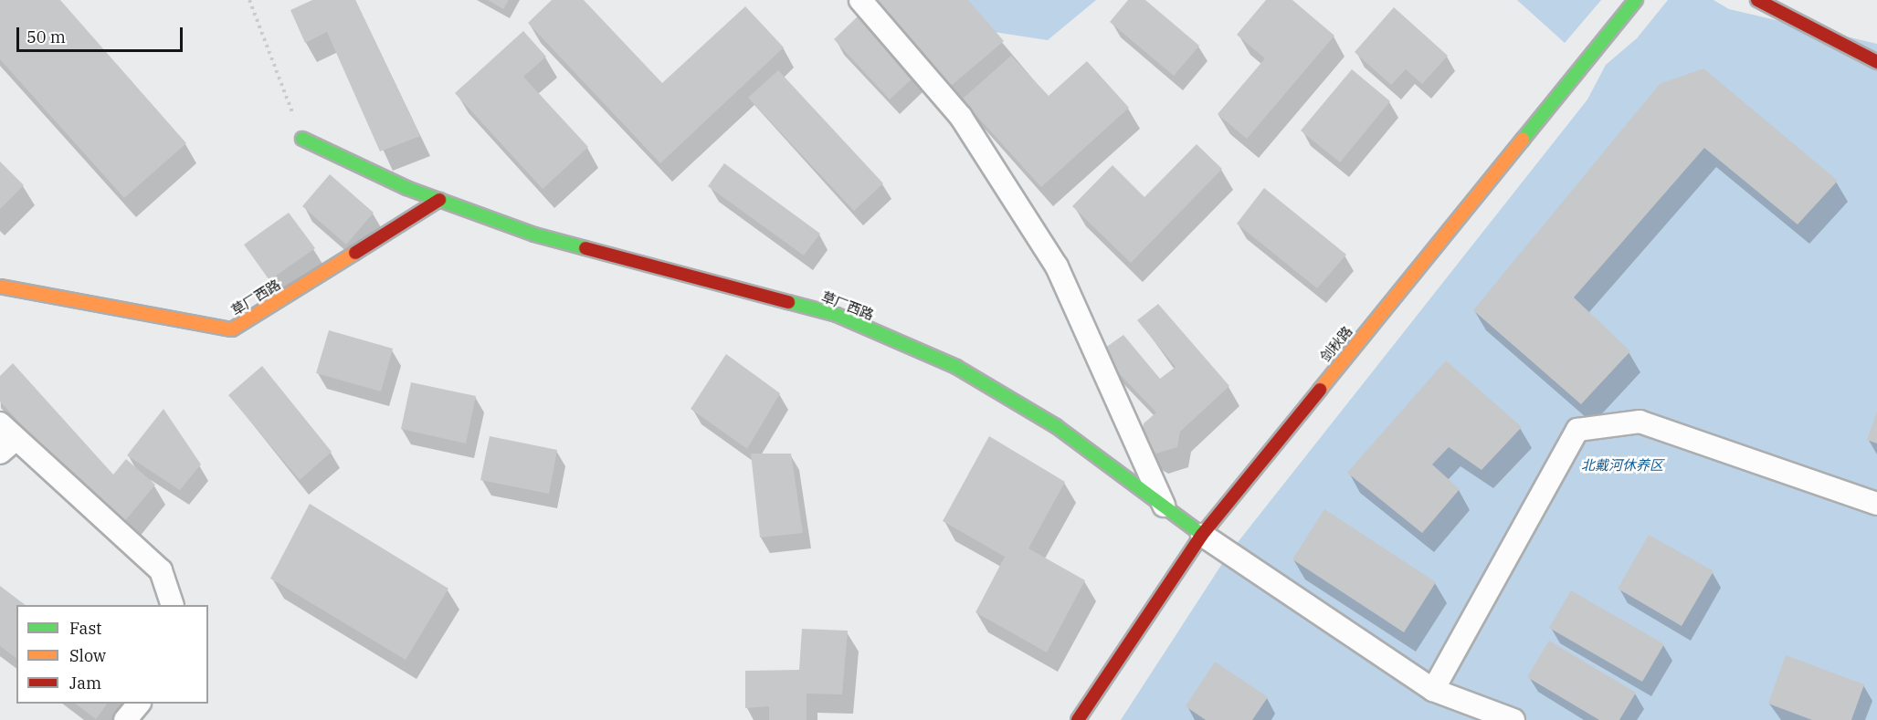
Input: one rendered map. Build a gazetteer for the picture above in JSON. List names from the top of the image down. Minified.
{"streets":{"main road":["草厂西路","剑秋路"]},"crossings":[["草厂西路","剑秋路"]],"parks":["北戴河休养区"],"legend":["Fast","Slow","Jam"],"scale_bar":"50 m"}
